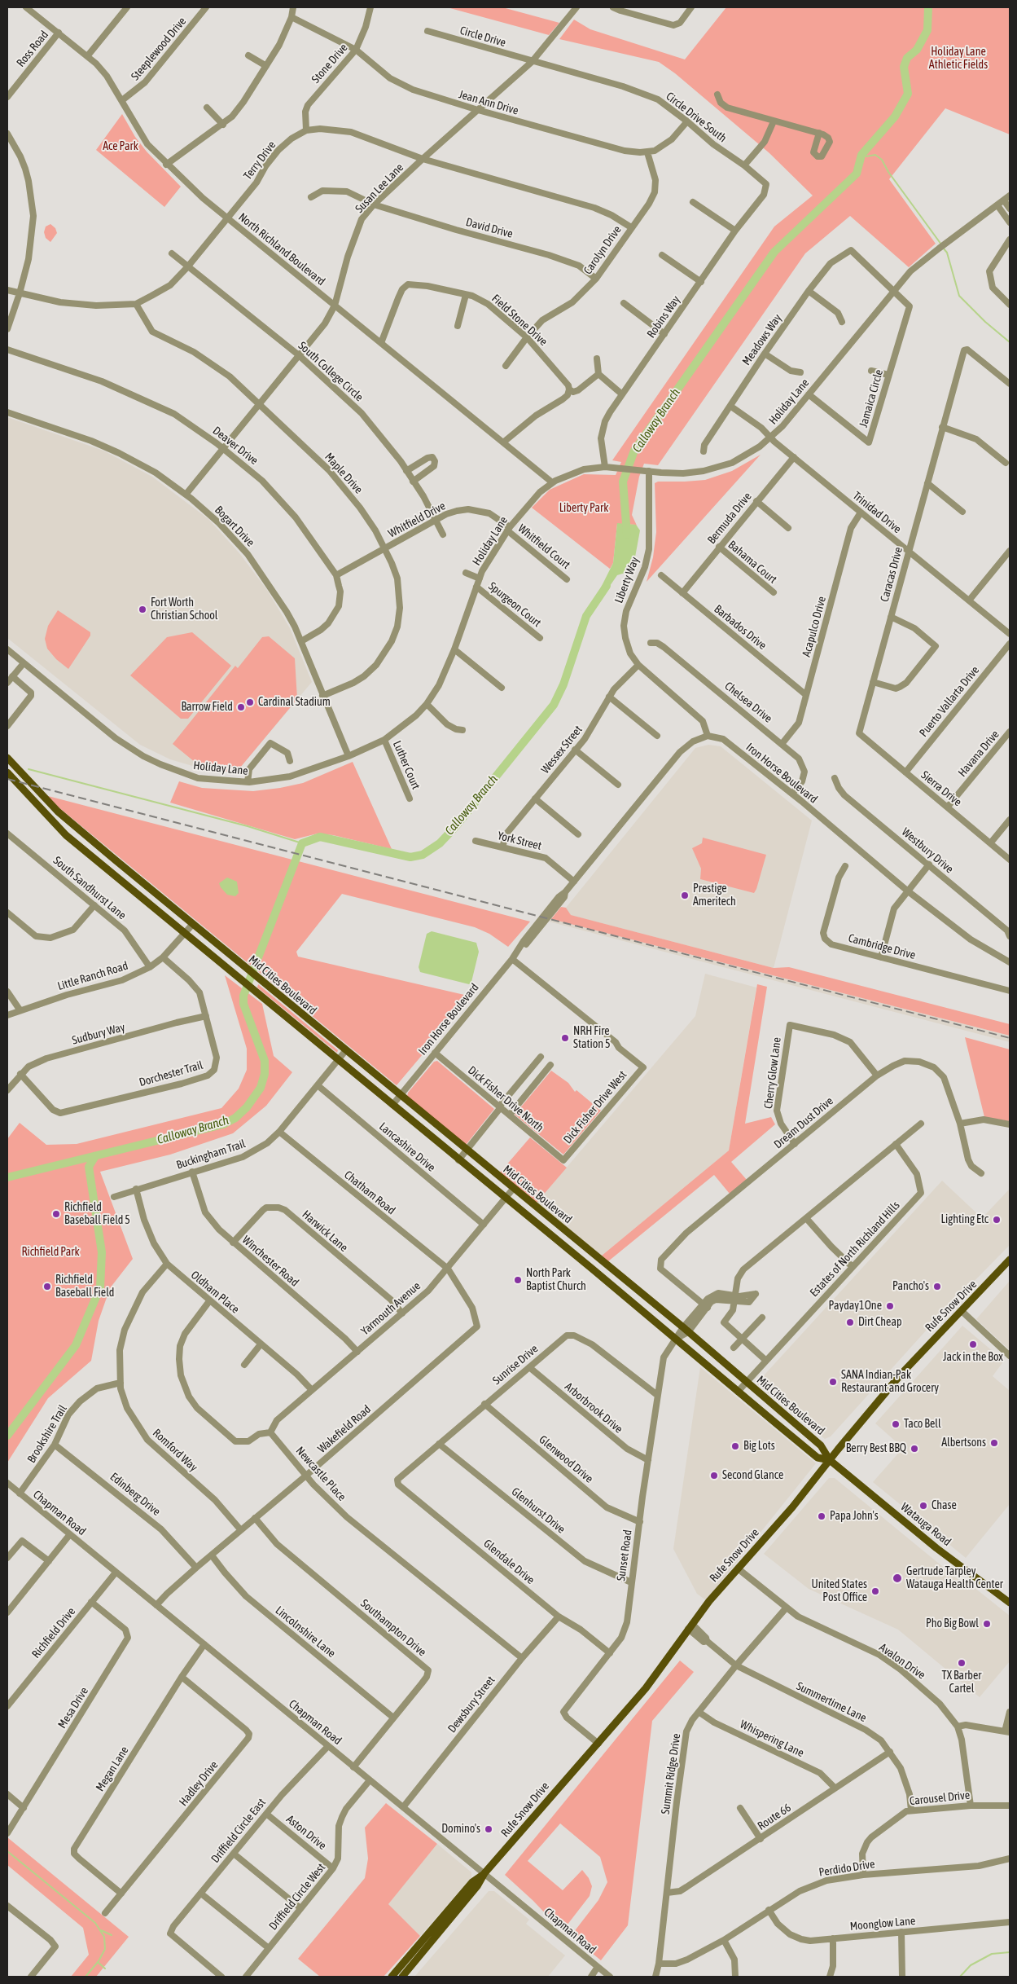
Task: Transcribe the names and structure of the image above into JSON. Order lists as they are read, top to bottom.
{
  "streets": {
    "main road": ["Mid Cities Boulevard", "Rufe Snow Drive", "Watauga Road"],
    "street": [
      "Circle Drive",
      "Ross Road",
      "Steeplewood Drive",
      "Stone Drive",
      "Jean Ann Drive",
      "Circle Drive South",
      "Terry Drive",
      "Susan Lee Lane",
      "David Drive",
      "North Richland Boulevard",
      "Carolyn Drive",
      "Robins Way",
      "Field Stone Drive",
      "Meadows Way",
      "South College Circle",
      "Jamaica Circle",
      "Holiday Lane",
      "Deaver Drive",
      "Maple Drive",
      "Trinidad Drive",
      "Bermuda Drive",
      "Whitfield Drive",
      "Bogart Drive",
      "Whitfield Court",
      "Bahama Court",
      "Caracas Drive",
      "Liberty Way",
      "Spurgeon Court",
      "Acapulco Drive",
      "Barbados Drive",
      "Puerto Vallarta Drive",
      "Chelsea Drive",
      "Wessex Street",
      "Havana Drive",
      "Luther Court",
      "Iron Horse Boulevard",
      "Sierra Drive",
      "York Street",
      "Westbury Drive",
      "South Sandhurst Lane",
      "Cambridge Drive",
      "Little Ranch Road",
      "Sudbury Way",
      "Cherry Glow Lane",
      "Dorchester Trail",
      "Dick Fisher Drive North",
      "Dick Fisher Drive West",
      "Dream Dust Drive",
      "Lancashire Drive",
      "Buckingham Trail",
      "Chatham Road",
      "Harwick Lane",
      "Estates of North Richland Hills",
      "Winchester Road",
      "Oldham Place",
      "Yarmouth Avenue",
      "Sunrise Drive",
      "Arborbrook Drive",
      "Wakefield Road",
      "Brookshire Trail",
      "Romford Way",
      "Glenwood Drive",
      "Newcastle Place",
      "Edinberg Drive",
      "Glenhurst Drive",
      "Chapman Road",
      "Sunset Road",
      "Glendale Drive",
      "Southampton Drive",
      "Lincolnshire Lane",
      "Richfield Drive",
      "Avalon Drive",
      "Summertime Lane",
      "Dewsbury Street",
      "Mesa Drive",
      "Whispering Lane",
      "Megan Lane",
      "Summit Ridge Drive",
      "Hadley Drive",
      "Carousel Drive",
      "Route 66",
      "Driffield Circle East",
      "Aston Drive",
      "Perdido Drive",
      "Driffield Circle West",
      "Moonglow Lane"
    ]
  },
  "crossings": [
    ["Circle Drive", "Circle Drive South"],
    ["Circle Drive", "Susan Lee Lane"],
    ["Ross Road", "North Richland Boulevard"],
    ["Steeplewood Drive", "North Richland Boulevard"],
    ["Stone Drive", "Jean Ann Drive"],
    ["Stone Drive", "Terry Drive"],
    ["Jean Ann Drive", "Circle Drive South"],
    ["Jean Ann Drive", "Susan Lee Lane"],
    ["Jean Ann Drive", "Carolyn Drive"],
    ["Circle Drive South", "Susan Lee Lane"],
    ["Circle Drive South", "Robins Way"],
    ["Terry Drive", "Susan Lee Lane"],
    ["Terry Drive", "North Richland Boulevard"],
    ["Terry Drive", "Carolyn Drive"],
    ["Terry Drive", "South College Circle"],
    ["Terry Drive", "Maple Drive"],
    ["Susan Lee Lane", "David Drive"],
    ["Susan Lee Lane", "North Richland Boulevard"],
    ["Susan Lee Lane", "South College Circle"],
    ["Susan Lee Lane", "Deaver Drive"],
    ["Susan Lee Lane", "Maple Drive"],
    ["Susan Lee Lane", "Bogart Drive"],
    ["David Drive", "Carolyn Drive"],
    ["North Richland Boulevard", "Field Stone Drive"],
    ["North Richland Boulevard", "Holiday Lane"],
    ["Carolyn Drive", "Field Stone Drive"],
    ["Robins Way", "Holiday Lane"],
    ["Meadows Way", "Jamaica Circle"],
    ["Meadows Way", "Holiday Lane"],
    ["Meadows Way", "Trinidad Drive"],
    ["South College Circle", "Whitfield Drive"],
    ["Jamaica Circle", "Holiday Lane"],
    ["Holiday Lane", "Trinidad Drive"],
    ["Holiday Lane", "Whitfield Drive"],
    ["Holiday Lane", "Bogart Drive"],
    ["Holiday Lane", "Whitfield Court"],
    ["Holiday Lane", "Liberty Way"],
    ["Holiday Lane", "Spurgeon Court"],
    ["Holiday Lane", "Luther Court"],
    ["Deaver Drive", "Whitfield Drive"],
    ["Deaver Drive", "Bogart Drive"],
    ["Maple Drive", "Whitfield Drive"],
    ["Maple Drive", "Bogart Drive"],
    ["Trinidad Drive", "Bermuda Drive"],
    ["Trinidad Drive", "Caracas Drive"],
    ["Trinidad Drive", "Acapulco Drive"],
    ["Bermuda Drive", "Bahama Court"],
    ["Bermuda Drive", "Barbados Drive"],
    ["Whitfield Drive", "Whitfield Court"],
    ["Caracas Drive", "Sierra Drive"],
    ["Liberty Way", "Wessex Street"],
    ["Liberty Way", "Iron Horse Boulevard"],
    ["Acapulco Drive", "Barbados Drive"],
    ["Acapulco Drive", "Chelsea Drive"],
    ["Puerto Vallarta Drive", "Sierra Drive"],
    ["Chelsea Drive", "Iron Horse Boulevard"],
    ["Wessex Street", "York Street"],
    ["Havana Drive", "Sierra Drive"],
    ["Iron Horse Boulevard", "York Street"],
    ["Iron Horse Boulevard", "Mid Cities Boulevard"],
    ["Iron Horse Boulevard", "Dick Fisher Drive North"],
    ["Iron Horse Boulevard", "Dick Fisher Drive West"],
    ["South Sandhurst Lane", "Little Ranch Road"],
    ["Little Ranch Road", "Mid Cities Boulevard"],
    ["Little Ranch Road", "Dorchester Trail"],
    ["Mid Cities Boulevard", "Buckingham Trail"],
    ["Mid Cities Boulevard", "Estates of North Richland Hills"],
    ["Mid Cities Boulevard", "Rufe Snow Drive"],
    ["Mid Cities Boulevard", "Yarmouth Avenue"],
    ["Mid Cities Boulevard", "Watauga Road"],
    ["Mid Cities Boulevard", "Sunset Road"],
    ["Sudbury Way", "Dorchester Trail"],
    ["Cherry Glow Lane", "Dream Dust Drive"],
    ["Dick Fisher Drive North", "Dick Fisher Drive West"],
    ["Lancashire Drive", "Buckingham Trail"],
    ["Lancashire Drive", "Yarmouth Avenue"],
    ["Buckingham Trail", "Chatham Road"],
    ["Buckingham Trail", "Winchester Road"],
    ["Buckingham Trail", "Oldham Place"],
    ["Chatham Road", "Yarmouth Avenue"],
    ["Chatham Road", "Wakefield Road"],
    ["Harwick Lane", "Winchester Road"],
    ["Harwick Lane", "Yarmouth Avenue"],
    ["Winchester Road", "Yarmouth Avenue"],
    ["Oldham Place", "Yarmouth Avenue"],
    ["Oldham Place", "Romford Way"],
    ["Rufe Snow Drive", "Chapman Road"],
    ["Rufe Snow Drive", "Watauga Road"],
    ["Rufe Snow Drive", "Sunset Road"],
    ["Rufe Snow Drive", "Avalon Drive"],
    ["Rufe Snow Drive", "Summertime Lane"],
    ["Yarmouth Avenue", "Wakefield Road"],
    ["Yarmouth Avenue", "Newcastle Place"],
    ["Sunrise Drive", "Arborbrook Drive"],
    ["Sunrise Drive", "Glenwood Drive"],
    ["Sunrise Drive", "Glenhurst Drive"],
    ["Sunrise Drive", "Sunset Road"],
    ["Sunrise Drive", "Glendale Drive"],
    ["Arborbrook Drive", "Sunset Road"],
    ["Wakefield Road", "Romford Way"],
    ["Wakefield Road", "Newcastle Place"],
    ["Wakefield Road", "Edinberg Drive"],
    ["Wakefield Road", "Chapman Road"],
    ["Wakefield Road", "Southampton Drive"],
    ["Wakefield Road", "Lincolnshire Lane"],
    ["Brookshire Trail", "Romford Way"],
    ["Brookshire Trail", "Edinberg Drive"],
    ["Brookshire Trail", "Chapman Road"],
    ["Glenwood Drive", "Sunset Road"],
    ["Newcastle Place", "Dewsbury Street"],
    ["Glenhurst Drive", "Sunset Road"],
    ["Chapman Road", "Southampton Drive"],
    ["Chapman Road", "Richfield Drive"],
    ["Chapman Road", "Dewsbury Street"],
    ["Chapman Road", "Megan Lane"],
    ["Chapman Road", "Driffield Circle East"],
    ["Chapman Road", "Driffield Circle West"],
    ["Sunset Road", "Glendale Drive"],
    ["Glendale Drive", "Dewsbury Street"],
    ["Southampton Drive", "Lincolnshire Lane"],
    ["Richfield Drive", "Mesa Drive"],
    ["Avalon Drive", "Summit Ridge Drive"],
    ["Avalon Drive", "Carousel Drive"],
    ["Summertime Lane", "Summit Ridge Drive"],
    ["Summertime Lane", "Carousel Drive"],
    ["Summertime Lane", "Route 66"],
    ["Whispering Lane", "Summit Ridge Drive"],
    ["Whispering Lane", "Route 66"],
    ["Megan Lane", "Hadley Drive"],
    ["Summit Ridge Drive", "Route 66"],
    ["Summit Ridge Drive", "Perdido Drive"],
    ["Carousel Drive", "Perdido Drive"],
    ["Driffield Circle East", "Aston Drive"],
    ["Aston Drive", "Driffield Circle West"],
    ["Perdido Drive", "Moonglow Lane"]
  ],
  "water": ["Calloway Branch"],
  "parks": [
    "Holiday Lane Athletic Fields",
    "Ace Park",
    "Liberty Park",
    "Richfield Park"
  ],
  "places": [
    "Fort Worth Christian School",
    "Cardinal Stadium",
    "Barrow Field",
    "Prestige Ameritech",
    "NRH Fire Station 5",
    "Richfield Baseball Field 5",
    "Lighting Etc",
    "North Park Baptist Church",
    "Richfield Baseball Field",
    "Pancho's",
    "Payday1One",
    "Dirt Cheap",
    "Jack in the Box",
    "SANA Indian-Pak Restaurant and Grocery",
    "Taco Bell",
    "Albertsons",
    "Big Lots",
    "Berry Best BBQ",
    "Second Glance",
    "Chase",
    "Papa John's",
    "Gertrude Tarpley Watauga Health Center",
    "United States Post Office",
    "Pho Big Bowl",
    "TX Barber Cartel",
    "Domino's"
  ]
}
